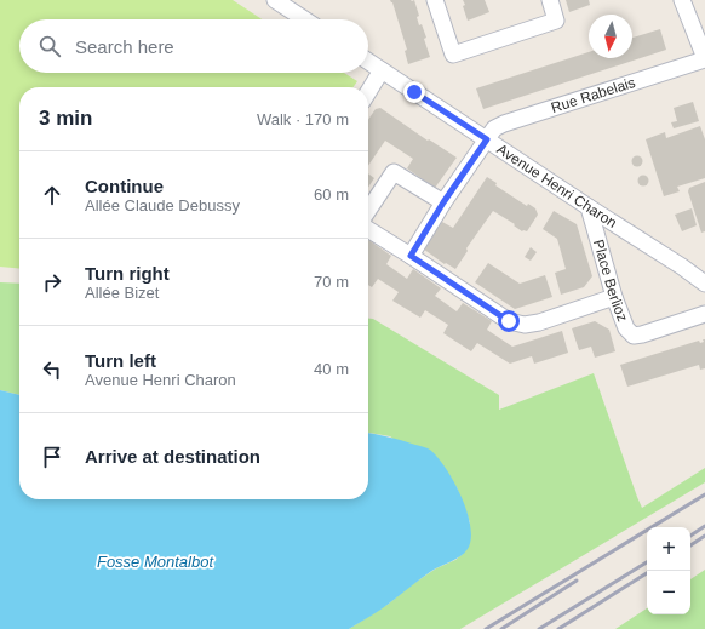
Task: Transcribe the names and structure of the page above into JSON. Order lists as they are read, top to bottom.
{
  "streets": {
    "street": ["Rue Rabelais", "Avenue Henri Charon", "Place Berlioz"]
  },
  "crossings": [
    ["Rue Rabelais", "Avenue Henri Charon"],
    ["Avenue Henri Charon", "Place Berlioz"]
  ],
  "water": ["Fosse Montalbot"],
  "north": "bottom",
  "page": {
    "search": "Search here",
    "heading": ["3 min", "Walk · 170 m"],
    "list": [
      ["Continue", "Allée Claude Debussy", "60 m"],
      ["Turn right", "Allée Bizet", "70 m"],
      ["Turn left", "Avenue Henri Charon", "40 m"],
      "Arrive at destination"
    ],
    "map_buttons": ["+", "−"]
  }
}
